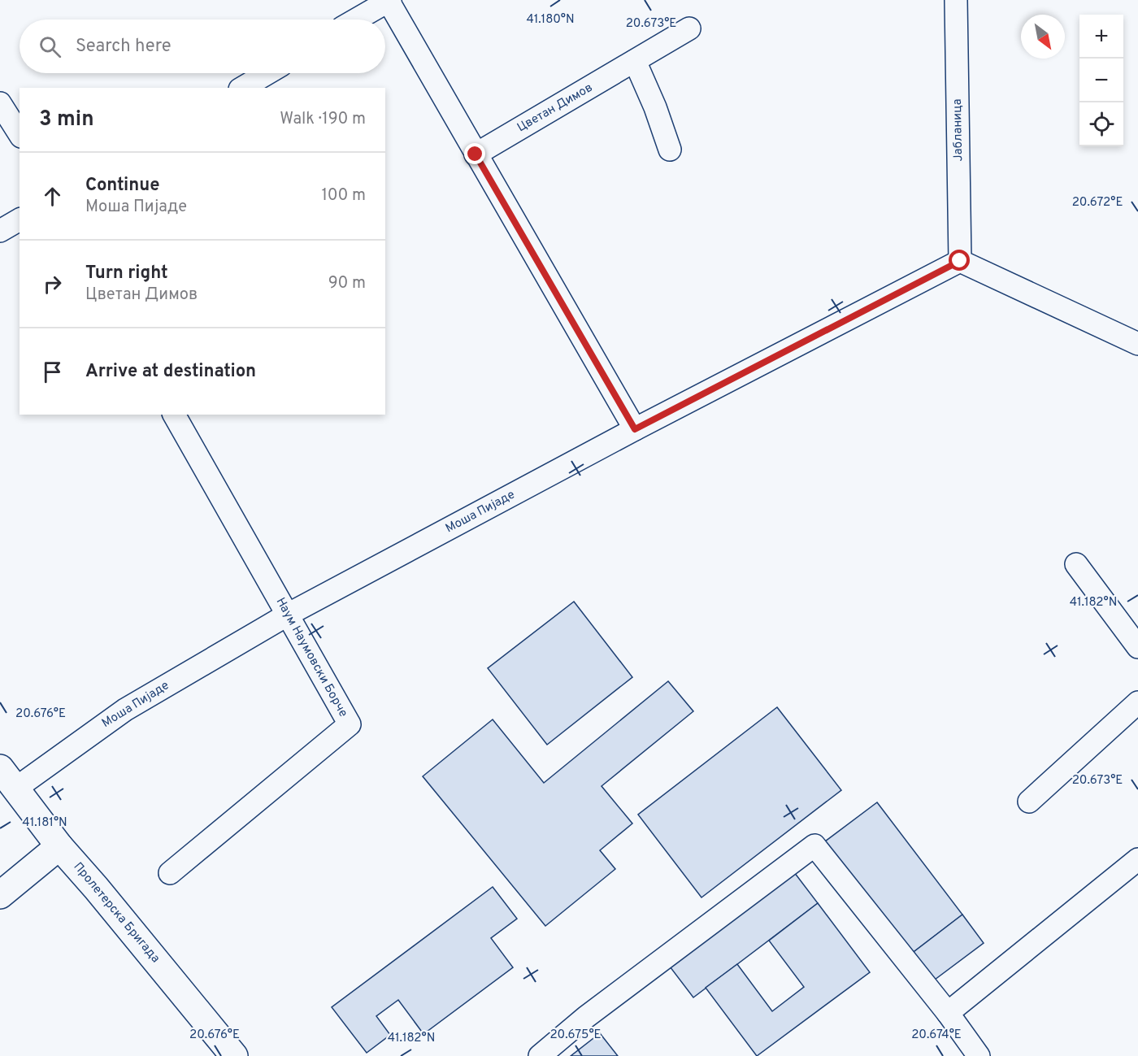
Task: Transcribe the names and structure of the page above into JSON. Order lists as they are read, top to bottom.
{
  "streets": {
    "street": [
      "Цветан Димов",
      "Јабланица",
      "Моша Пијаде",
      "Наум Наумовски Борче",
      "Пролетерска Бригада"
    ]
  },
  "crossings": [
    ["Јабланица", "Моша Пијаде"],
    ["Моша Пијаде", "Наум Наумовски Борче"],
    ["Моша Пијаде", "Пролетерска Бригада"]
  ],
  "north": "bottom right",
  "page": {
    "map_buttons": ["+", "−"],
    "search": "Search here",
    "heading": ["3 min", "Walk · 190 m"],
    "list": [
      ["Continue", "Моша Пијаде", "100 m"],
      ["Turn right", "Цветан Димов", "90 m"],
      "Arrive at destination"
    ]
  },
  "coordinates": [
    "41.180°N",
    "20.673°E",
    "20.672°E",
    "41.182°N",
    "20.676°E",
    "41.181°N",
    "20.675°E",
    "20.674°E"
  ]
}
